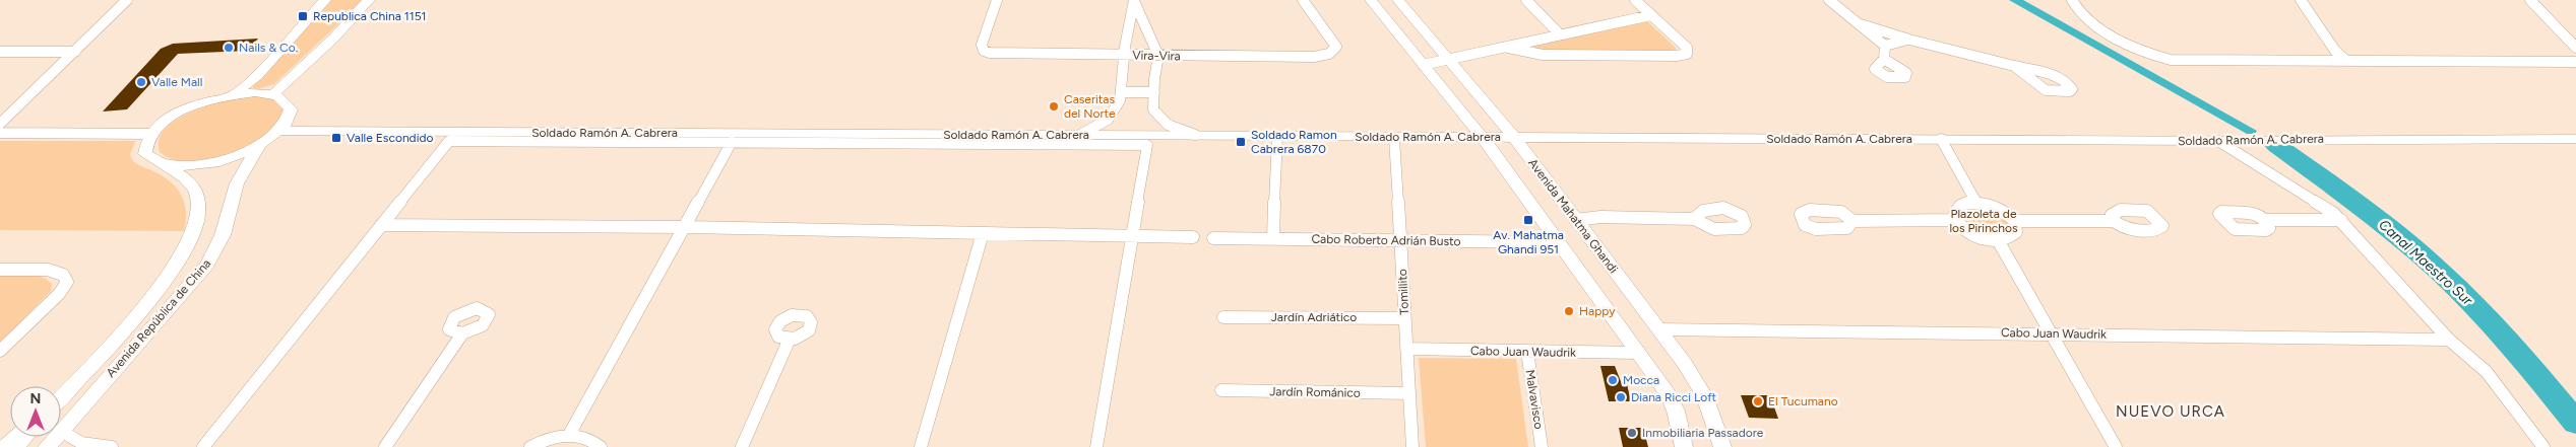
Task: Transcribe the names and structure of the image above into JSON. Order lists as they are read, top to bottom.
{
  "streets": {
    "main road": ["Soldado Ramón A. Cabrera", "Avenida Mahatma Ghandi", "Avenida República de China"],
    "street": [
      "Vira-Vira",
      "Cabo Roberto Adrián Busto",
      "Tomillito",
      "Jardín Adriático",
      "Cabo Juan Waudrik",
      "Jardín Románico",
      "Malvavisco"
    ]
  },
  "crossings": [
    ["Soldado Ramón A. Cabrera", "Avenida Mahatma Ghandi"],
    ["Soldado Ramón A. Cabrera", "Tomillito"],
    ["Avenida Mahatma Ghandi", "Cabo Roberto Adrián Busto"],
    ["Avenida Mahatma Ghandi", "Cabo Juan Waudrik"],
    ["Cabo Roberto Adrián Busto", "Tomillito"],
    ["Tomillito", "Jardín Adriático"],
    ["Tomillito", "Cabo Juan Waudrik"],
    ["Tomillito", "Jardín Románico"],
    ["Cabo Juan Waudrik", "Malvavisco"]
  ],
  "districts": ["NUEVO URCA"],
  "water": ["Canal Maestro Sur"],
  "parks": ["Plazoleta de los Pirinchos"],
  "places": {
    "transit": [
      "Republica China 1151",
      "Valle Escondido",
      "Soldado Ramon Cabrera 6870",
      "Av. Mahatma Ghandi 951"
    ],
    "other": [
      "Nails & Co.",
      "Valle Mall",
      "Caseritas del Norte",
      "Happy",
      "Mocca",
      "Diana Ricci Loft",
      "El Tucumano",
      "Inmobiliaria Passadore"
    ]
  },
  "north": "top"
}
